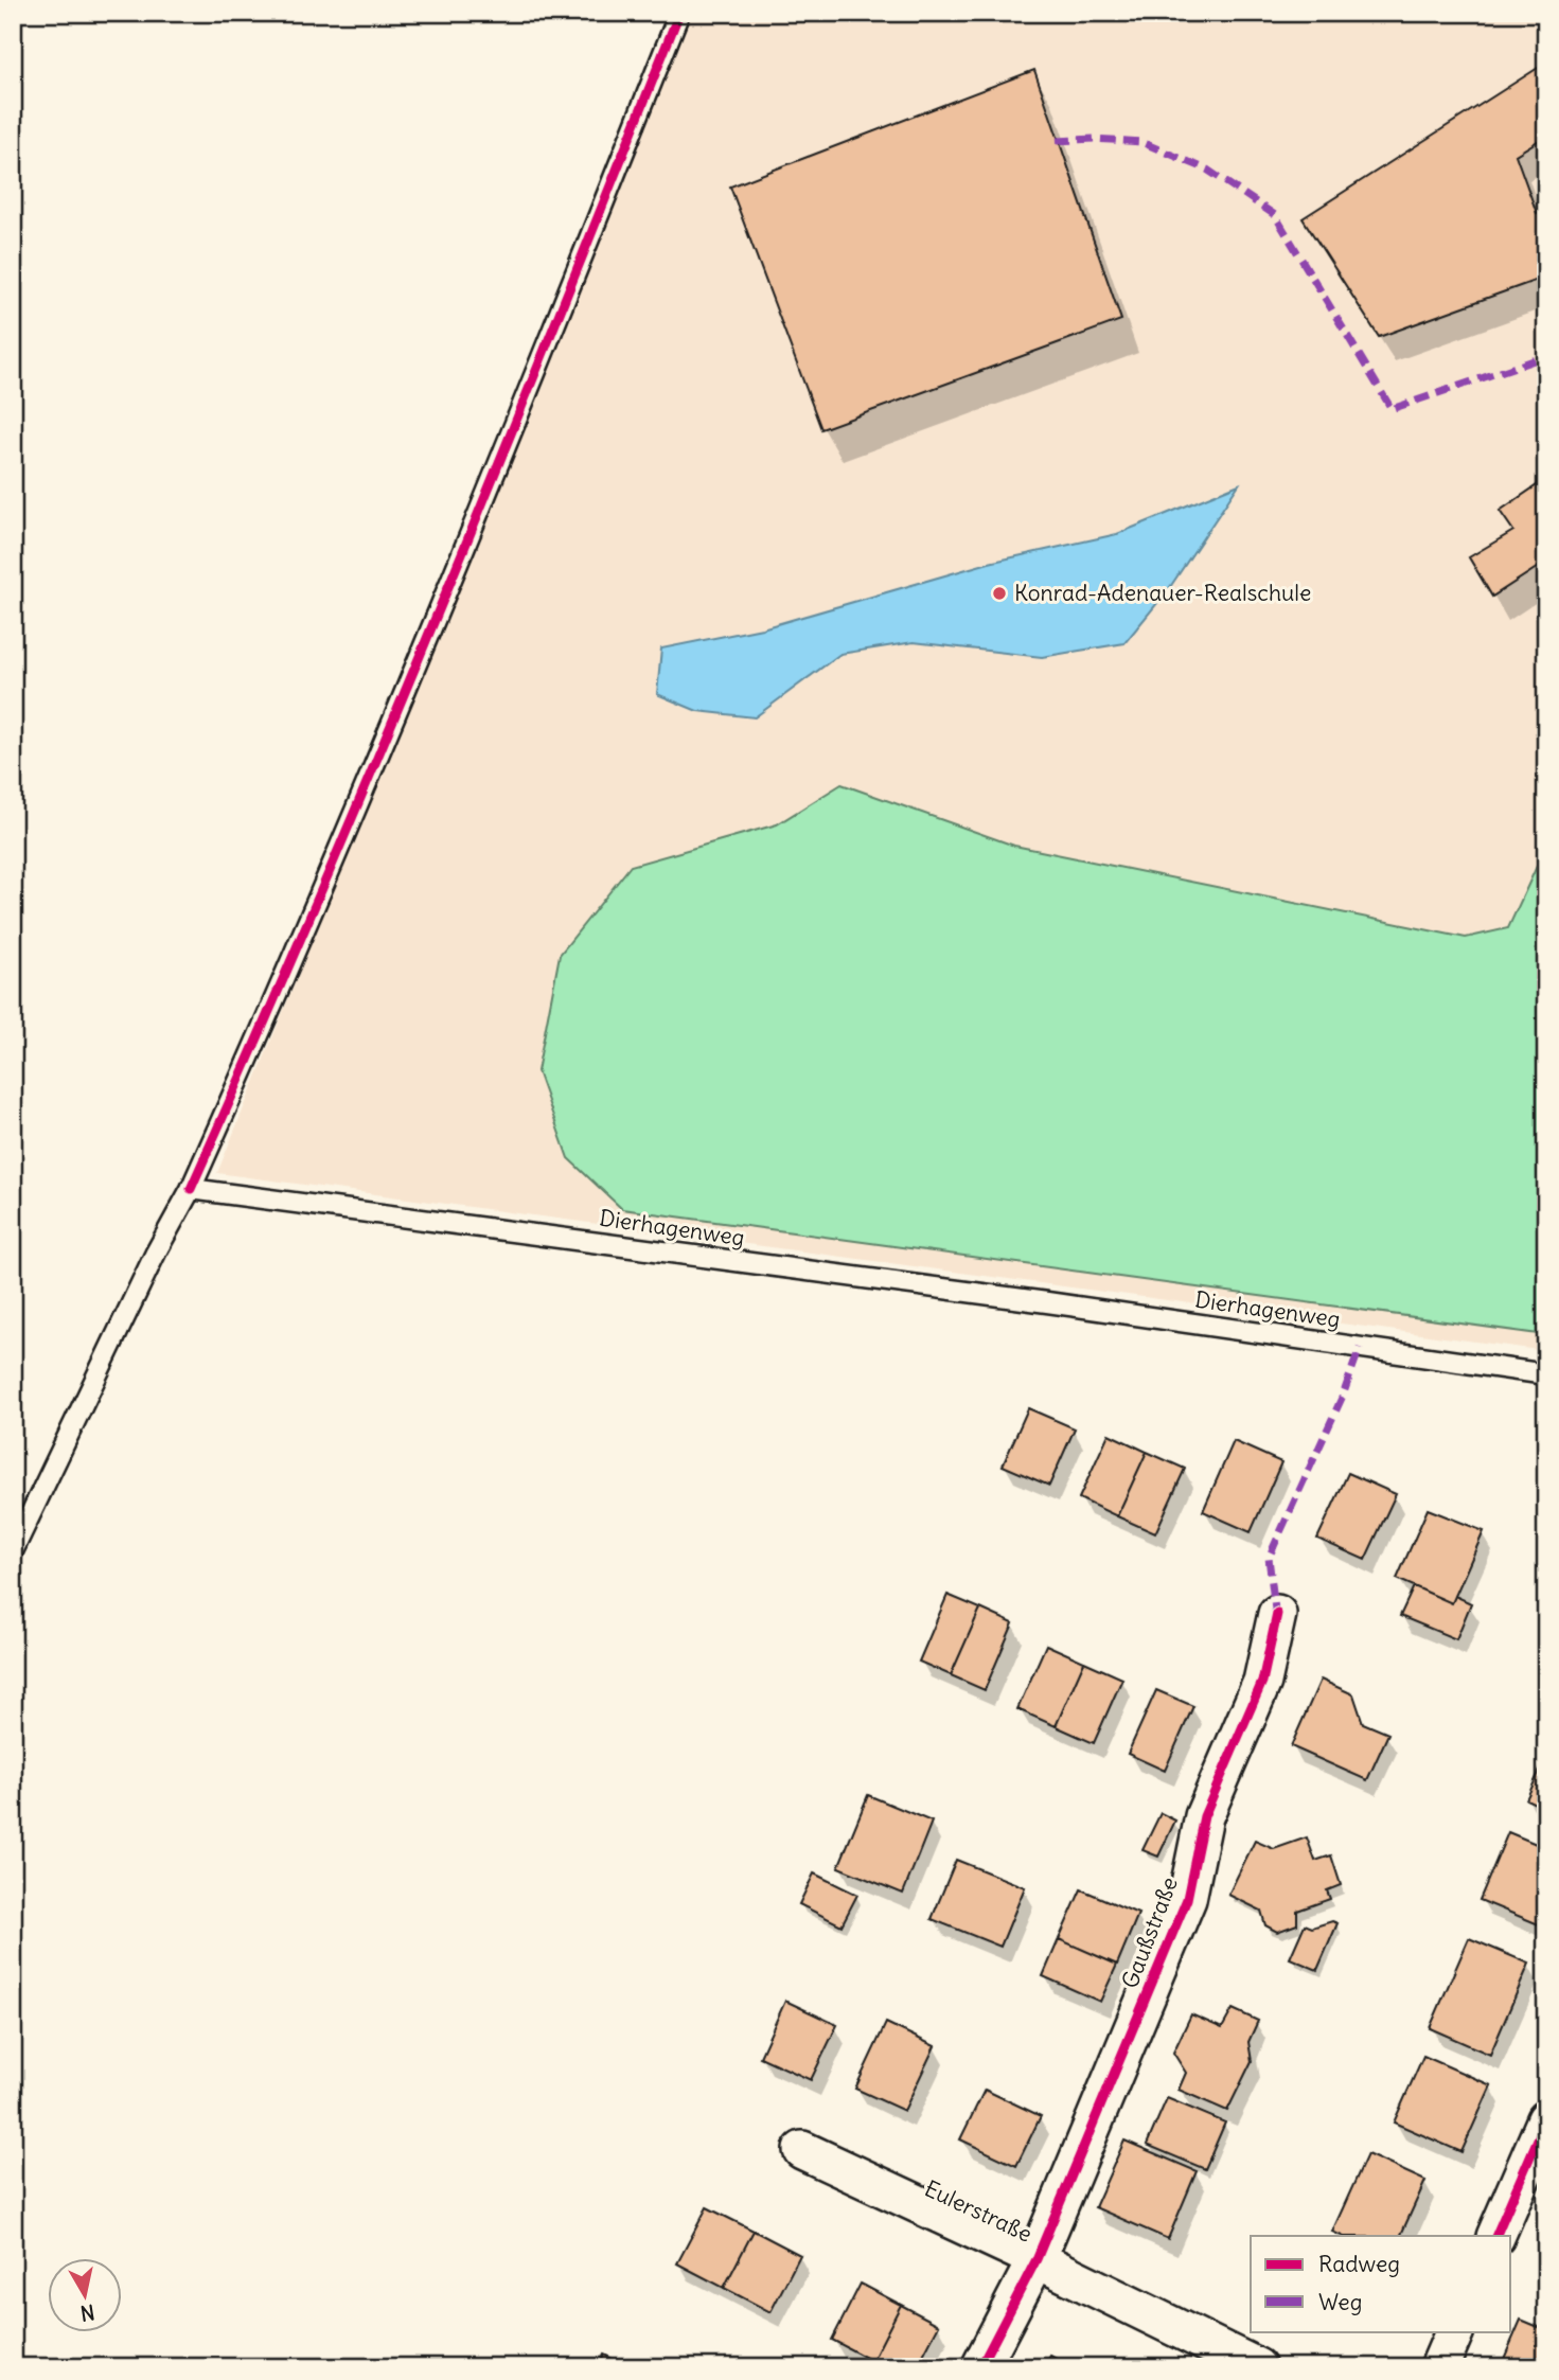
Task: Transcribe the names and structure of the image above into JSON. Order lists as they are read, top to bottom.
{
  "streets": {
    "street": ["Gaußstraße", "Eulerstraße"],
    "lane": ["Dierhagenweg"]
  },
  "crossings": [
    ["Gaußstraße", "Eulerstraße"]
  ],
  "places": ["Konrad-Adenauer-Realschule"],
  "legend": ["Radweg", "Weg"],
  "north": "bottom"
}
